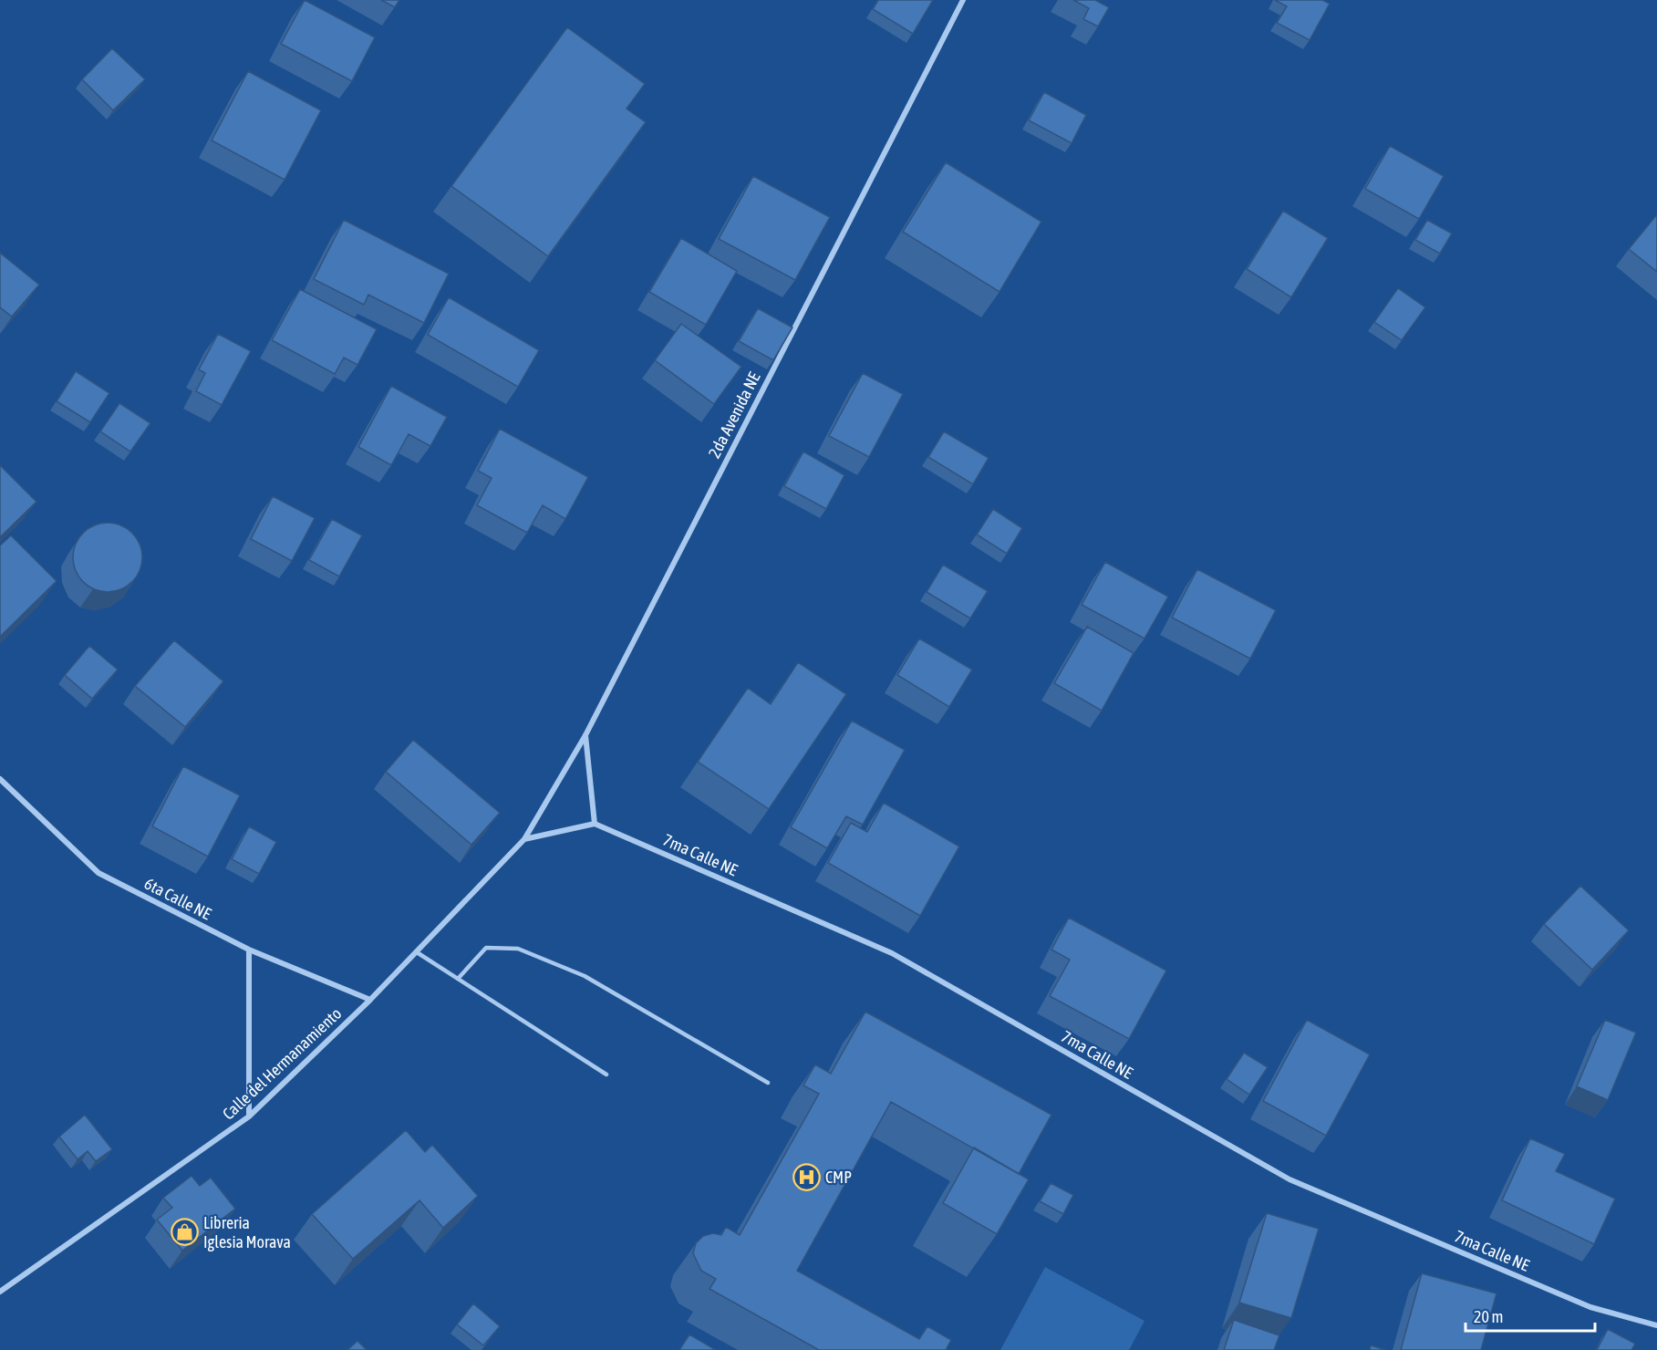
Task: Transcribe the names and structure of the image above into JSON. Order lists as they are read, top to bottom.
{
  "streets": {
    "street": [
      "2da Avenida NE",
      "7ma Calle NE",
      "6ta Calle NE",
      "Calle del Hermanamiento"
    ]
  },
  "crossings": [
    ["2da Avenida NE", "Calle del Hermanamiento"],
    ["6ta Calle NE", "Calle del Hermanamiento"]
  ],
  "places": {
    "hospital": ["CMP"],
    "shop": ["Libreria Iglesia Morava"]
  },
  "scale_bar": "20 m"
}
